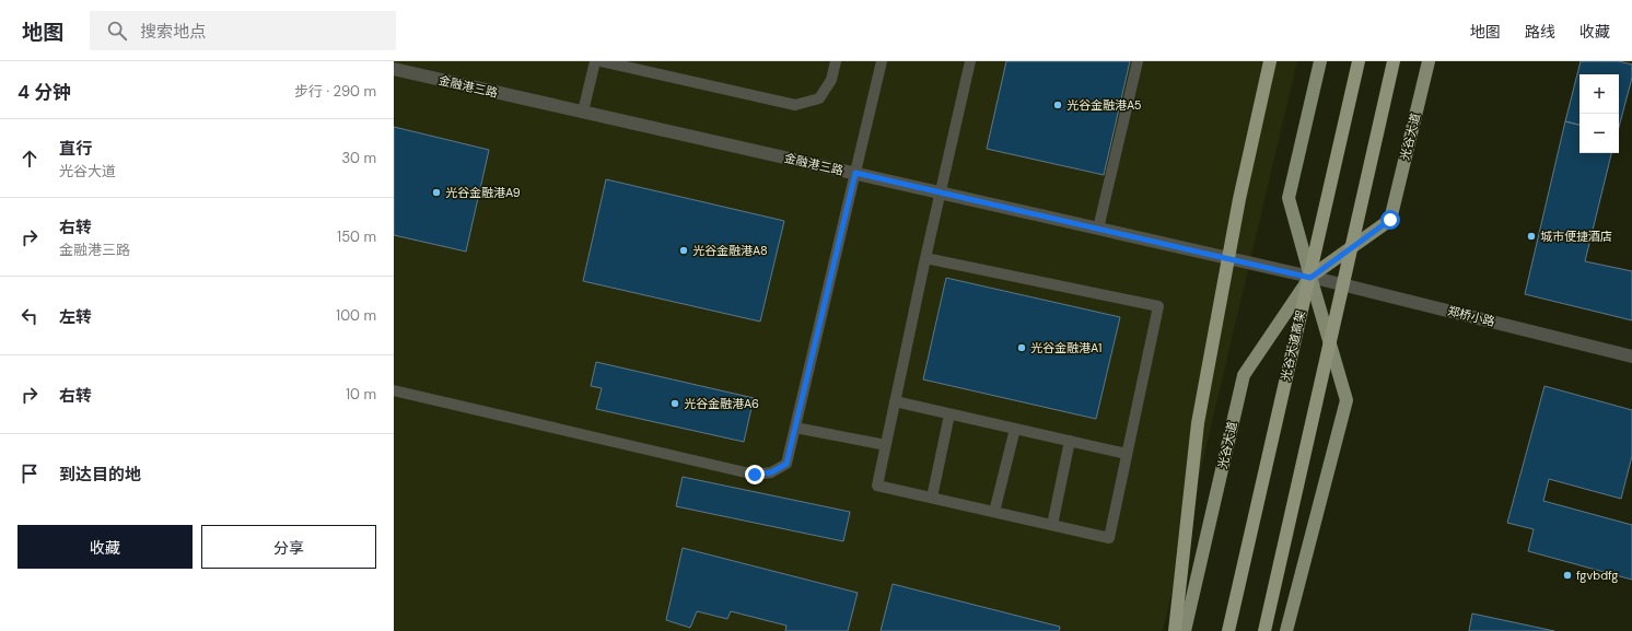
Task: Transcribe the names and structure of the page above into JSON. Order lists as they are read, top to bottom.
{
  "streets": {
    "highway": ["光谷大道高架"],
    "main road": ["光谷大道"],
    "street": ["金融港三路", "郑桥小路"]
  },
  "crossings": [
    ["金融港三路", "光谷大道"],
    ["金融港三路", "郑桥小路"],
    ["光谷大道", "郑桥小路"]
  ],
  "places": [
    "光谷金融港A5",
    "光谷金融港A9",
    "城市便捷酒店",
    "光谷金融港A8",
    "光谷金融港A1",
    "光谷金融港A6",
    "fgvbdfg"
  ],
  "page": {
    "header": "地图",
    "search": "搜索地点",
    "nav": ["地图", "路线", "收藏"],
    "heading": ["4 分钟", "步行 · 290 m"],
    "map_buttons": ["+", "−"],
    "list": [
      ["直行", "光谷大道", "30 m"],
      ["右转", "金融港三路", "150 m"],
      ["左转", "100 m"],
      ["右转", "10 m"],
      "到达目的地"
    ],
    "buttons": ["收藏", "分享"]
  }
}
